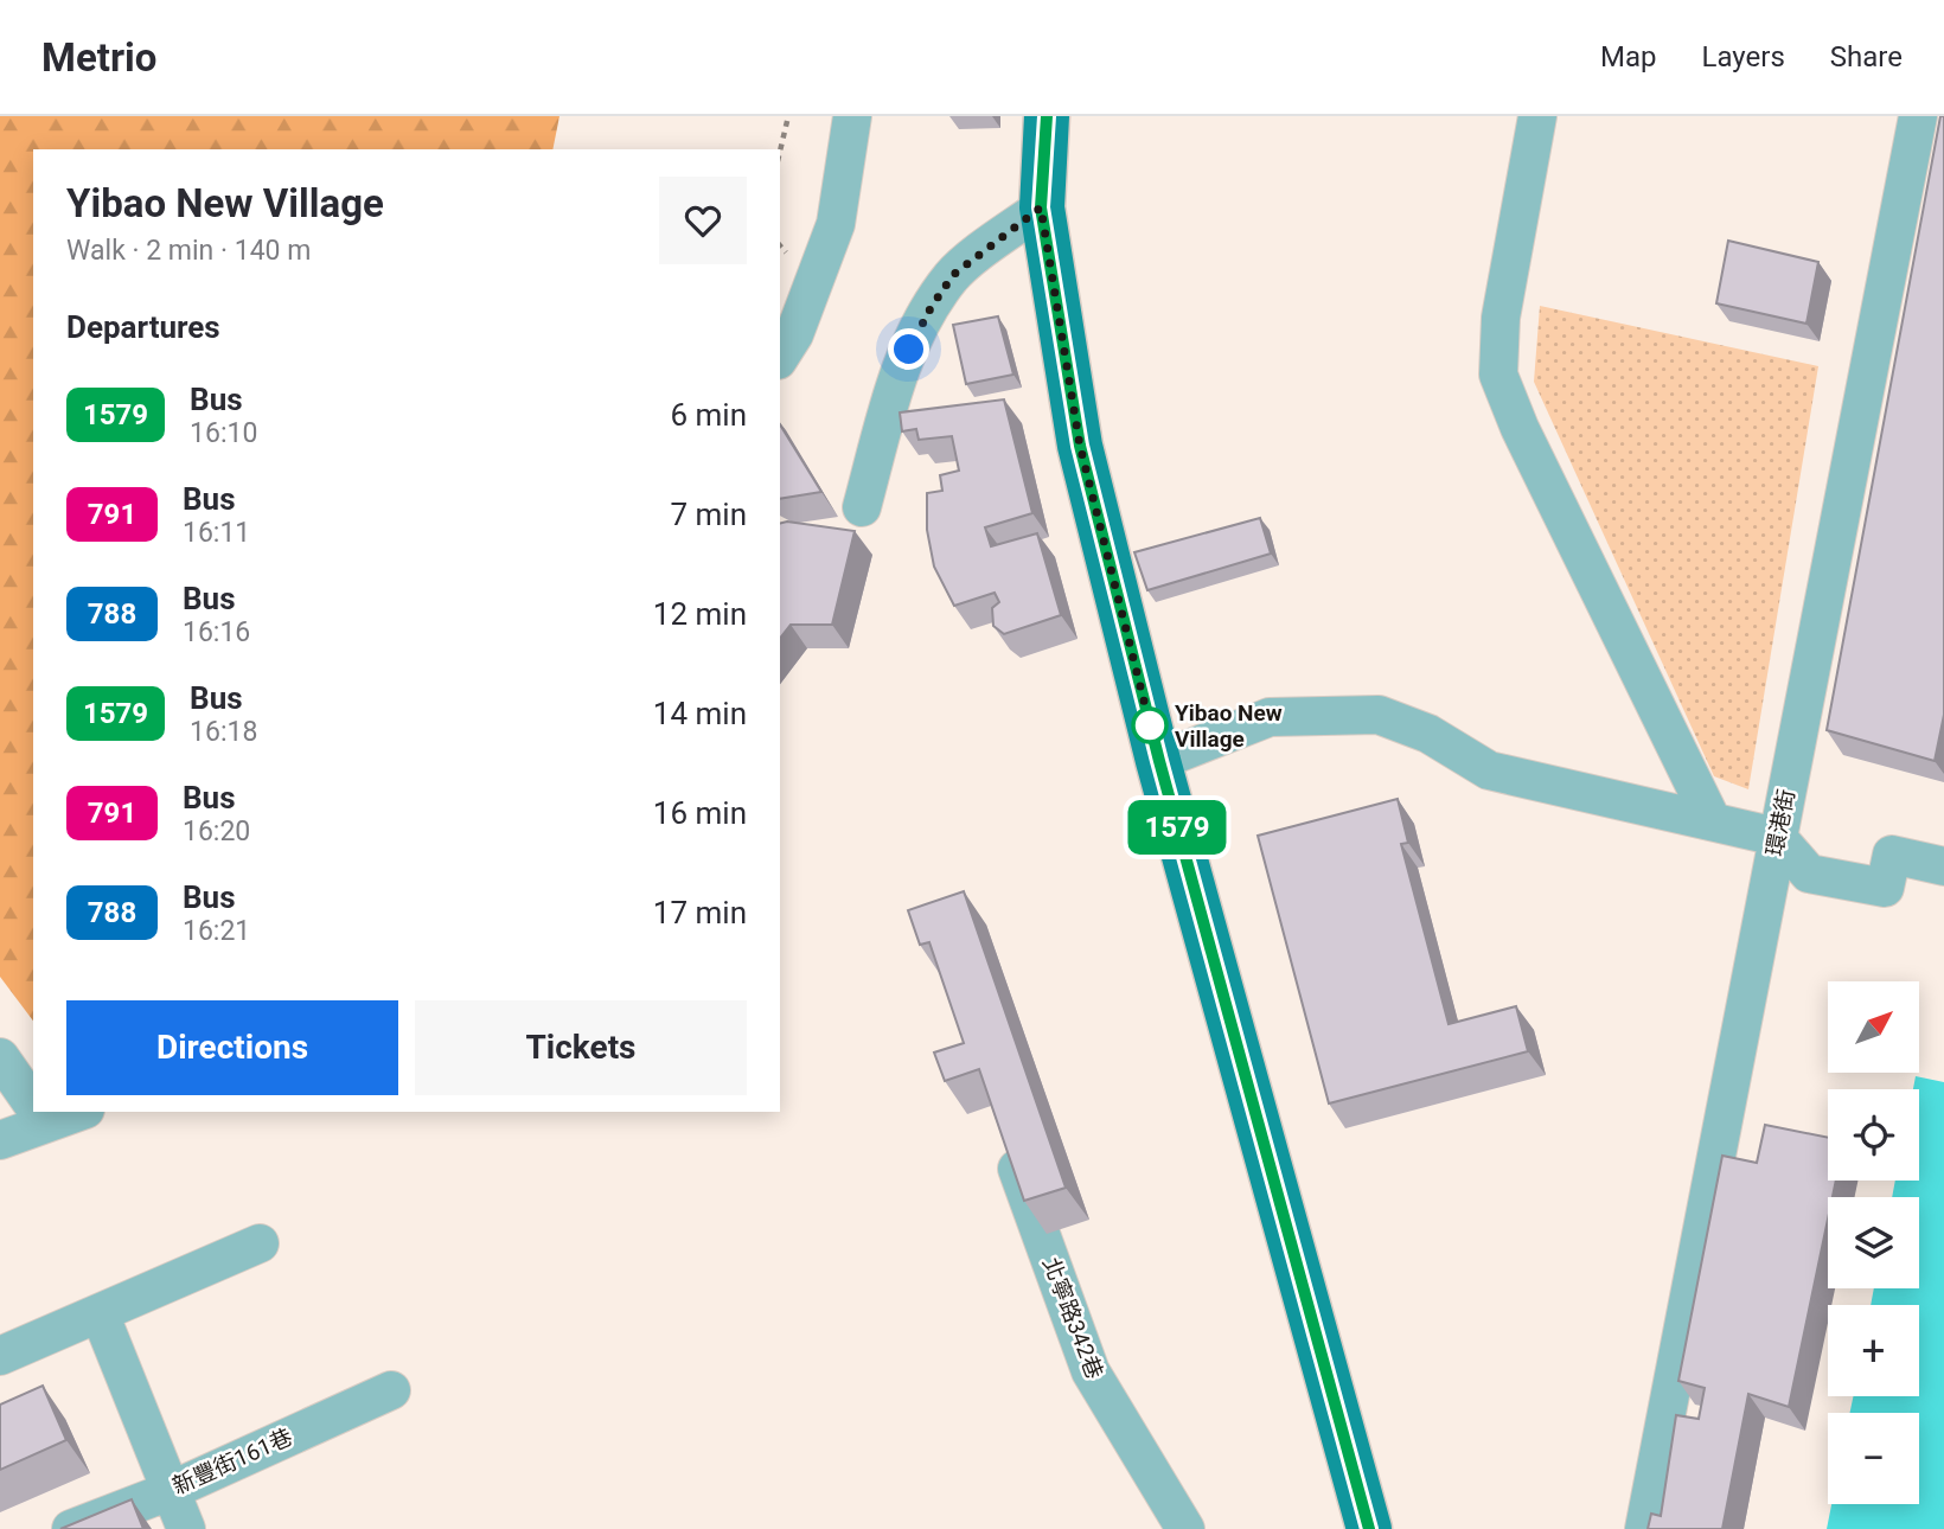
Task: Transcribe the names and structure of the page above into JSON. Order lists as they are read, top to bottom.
{
  "streets": {
    "street": ["環港街", "北寧路342巷", "新豐街161巷"]
  },
  "places": ["Yibao New Village"],
  "lines": ["bus line 1579"],
  "north": "top right",
  "page": {
    "header": "Metrio",
    "nav": ["Map", "Layers", "Share"],
    "on_map": "1579",
    "heading": [
      ["Yibao New Village", "Walk · 2 min · 140 m"],
      "Departures"
    ],
    "list": [
      {
        "mark": "1579",
        "name": "Bus",
        "note": "16:10",
        "value": "6 min"
      },
      {
        "mark": "791",
        "name": "Bus",
        "note": "16:11",
        "value": "7 min"
      },
      {
        "mark": "788",
        "name": "Bus",
        "note": "16:16",
        "value": "12 min"
      },
      {
        "mark": "1579",
        "name": "Bus",
        "note": "16:18",
        "value": "14 min"
      },
      {
        "mark": "791",
        "name": "Bus",
        "note": "16:20",
        "value": "16 min"
      },
      {
        "mark": "788",
        "name": "Bus",
        "note": "16:21",
        "value": "17 min"
      }
    ],
    "map_buttons": ["+", "−"],
    "buttons": ["Directions", "Tickets"]
  }
}
